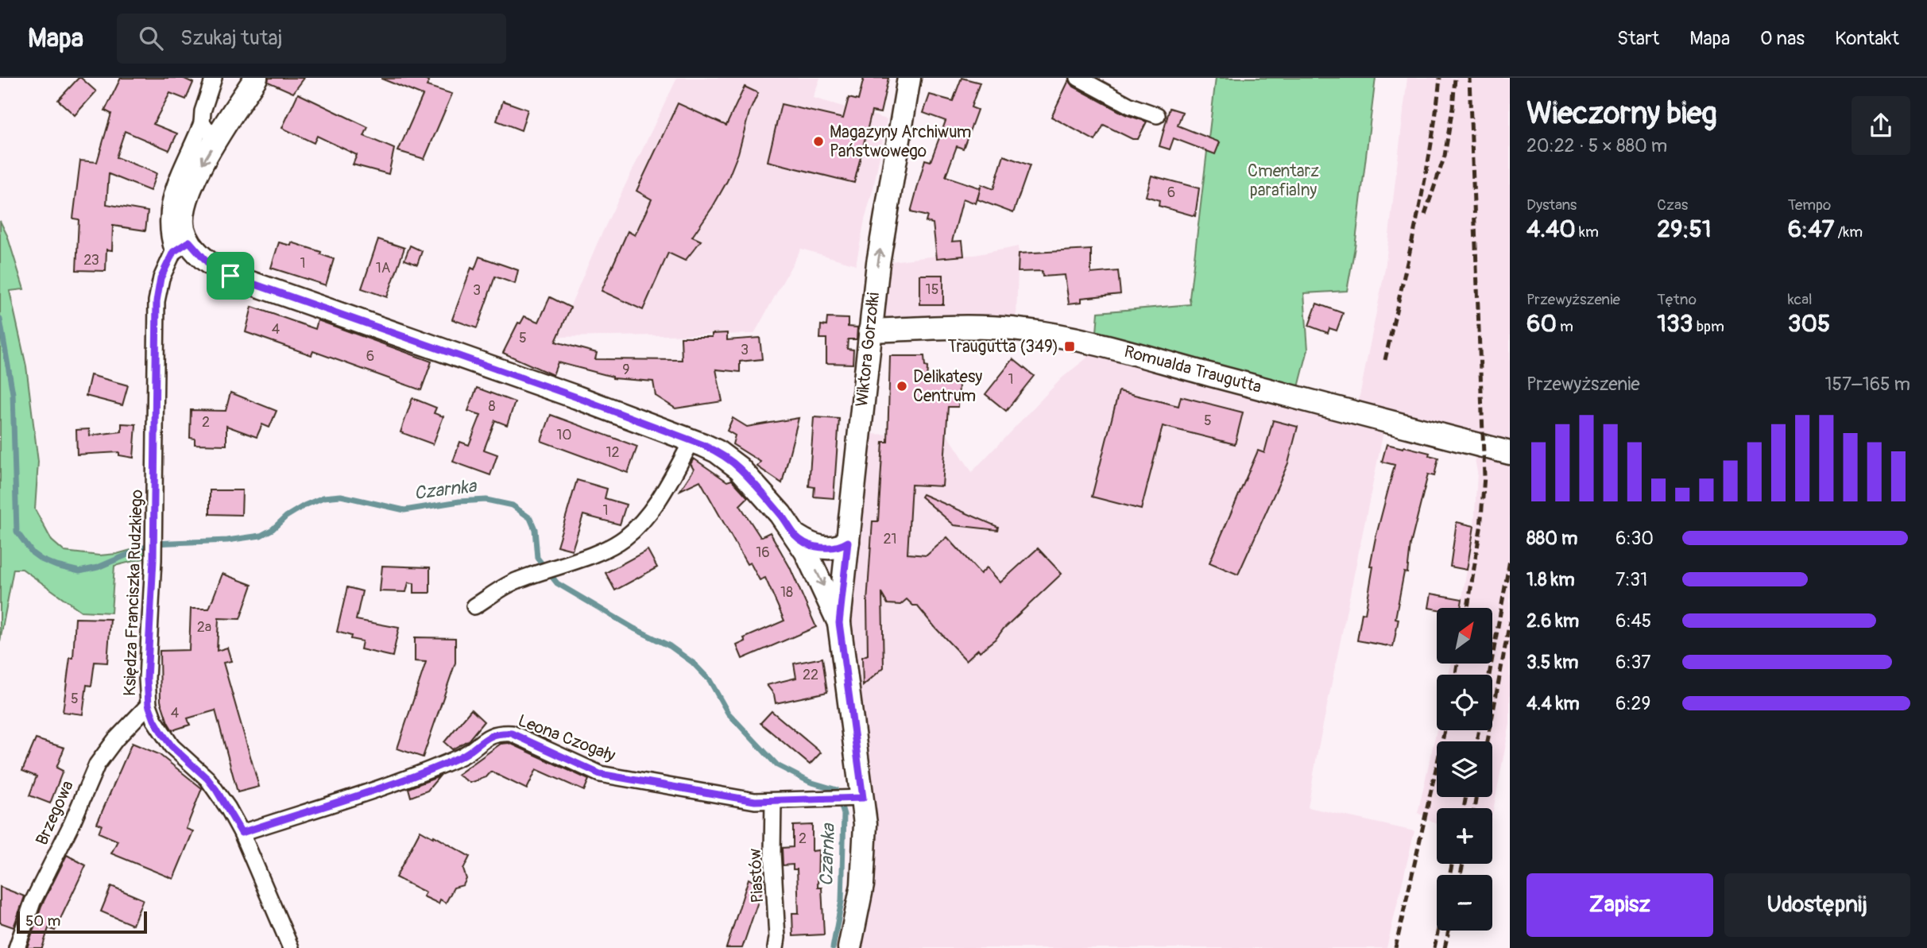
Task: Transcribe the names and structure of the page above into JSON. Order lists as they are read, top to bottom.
{
  "streets": {
    "main road": ["Wiktora Gorzołki", "Romualda Traugutta"],
    "street": [
      "Księdza Franciszka Rudzkiego",
      "Leona Czogały",
      "Brzegowa",
      "Piastów"
    ]
  },
  "crossings": [
    ["Wiktora Gorzołki", "Romualda Traugutta"],
    ["Księdza Franciszka Rudzkiego", "Leona Czogały"],
    ["Księdza Franciszka Rudzkiego", "Brzegowa"],
    ["Leona Czogały", "Piastów"]
  ],
  "one_way": ["Wiktora Gorzołki"],
  "water": ["Czarnka"],
  "parks": ["Cmentarz parafialny"],
  "places": {
    "other": ["Magazyny Archiwum Państwowego", "Delikatesy Centrum"],
    "transit": ["Traugutta (349)"]
  },
  "house_numbers": [
    "6",
    "23",
    "1",
    "1A",
    "15",
    "3",
    "4",
    "5",
    "3",
    "6",
    "9",
    "1",
    "8",
    "5",
    "2",
    "10",
    "12",
    "1",
    "21",
    "16",
    "18",
    "2a",
    "22",
    "5",
    "4",
    "2"
  ],
  "scale_bar": "50 m",
  "north": "top right",
  "page": {
    "header": "Mapa",
    "search": "Szukaj tutaj",
    "nav": [
      "Start",
      "Mapa",
      "O nas",
      "Kontakt"
    ],
    "heading": ["Wieczorny bieg", "20:22 · 5 × 880 m"],
    "stats": [
      ["Dystans", "4.40 km"],
      ["Czas", "29:51"],
      ["Tempo", "6:47 /km"],
      ["Przewyższenie", "60 m"],
      ["Tętno", "133 bpm"],
      ["kcal", "305"]
    ],
    "chart": ["Przewyższenie", "157–165 m"],
    "list": [
      {
        "name": "880 m",
        "note": "6:30"
      },
      {
        "name": "1.8 km",
        "note": "7:31"
      },
      {
        "name": "2.6 km",
        "note": "6:45"
      },
      {
        "name": "3.5 km",
        "note": "6:37"
      },
      {
        "name": "4.4 km",
        "note": "6:29"
      }
    ],
    "map_buttons": ["+", "−"],
    "buttons": ["Zapisz", "Udostępnij"],
    "scale": "50 m"
  }
}
